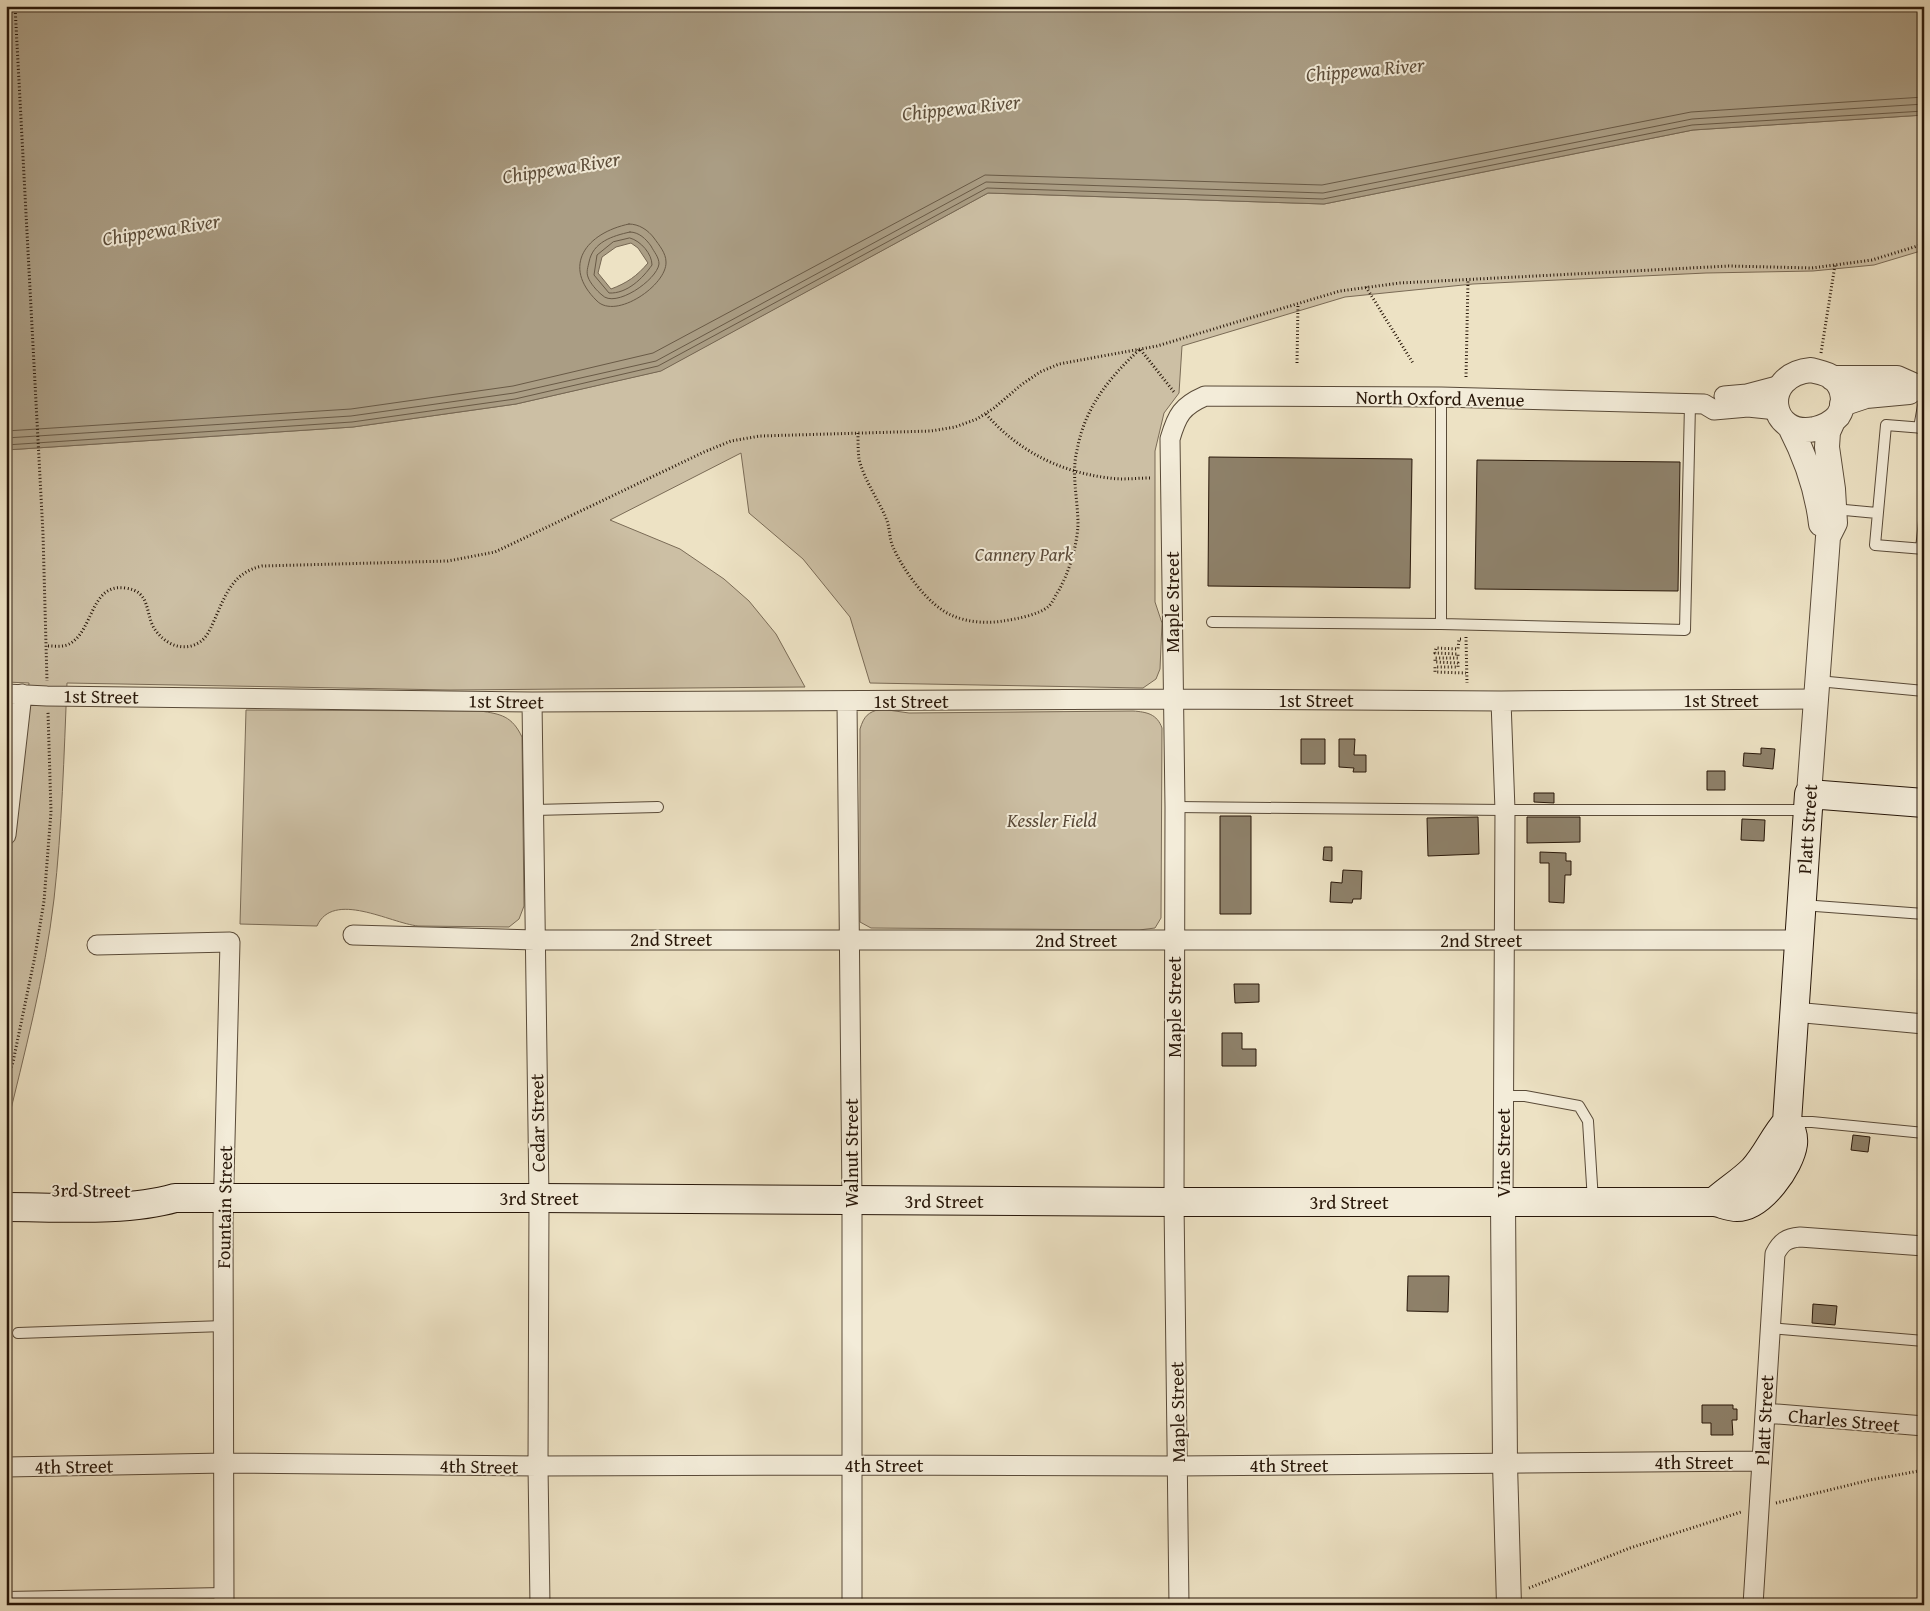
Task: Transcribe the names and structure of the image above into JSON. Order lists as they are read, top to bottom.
{
  "streets": {
    "main road": ["Platt Street", "3rd Street"],
    "street": [
      "North Oxford Avenue",
      "Maple Street",
      "1st Street",
      "2nd Street",
      "Cedar Street",
      "Walnut Street",
      "Vine Street",
      "Fountain Street",
      "Charles Street",
      "4th Street"
    ]
  },
  "crossings": [
    ["North Oxford Avenue", "Maple Street"],
    ["North Oxford Avenue", "Platt Street"],
    ["Maple Street", "1st Street"],
    ["Maple Street", "2nd Street"],
    ["Maple Street", "3rd Street"],
    ["Maple Street", "4th Street"],
    ["1st Street", "Platt Street"],
    ["1st Street", "Cedar Street"],
    ["1st Street", "Walnut Street"],
    ["1st Street", "Vine Street"],
    ["Platt Street", "2nd Street"],
    ["Platt Street", "3rd Street"],
    ["Platt Street", "Charles Street"],
    ["Platt Street", "4th Street"],
    ["2nd Street", "Cedar Street"],
    ["2nd Street", "Walnut Street"],
    ["2nd Street", "Vine Street"],
    ["Cedar Street", "3rd Street"],
    ["Cedar Street", "4th Street"],
    ["Walnut Street", "3rd Street"],
    ["Walnut Street", "4th Street"],
    ["Vine Street", "3rd Street"],
    ["Vine Street", "4th Street"],
    ["3rd Street", "Fountain Street"],
    ["Fountain Street", "4th Street"]
  ],
  "water": ["Chippewa River"],
  "parks": ["Cannery Park", "Kessler Field"]
}
